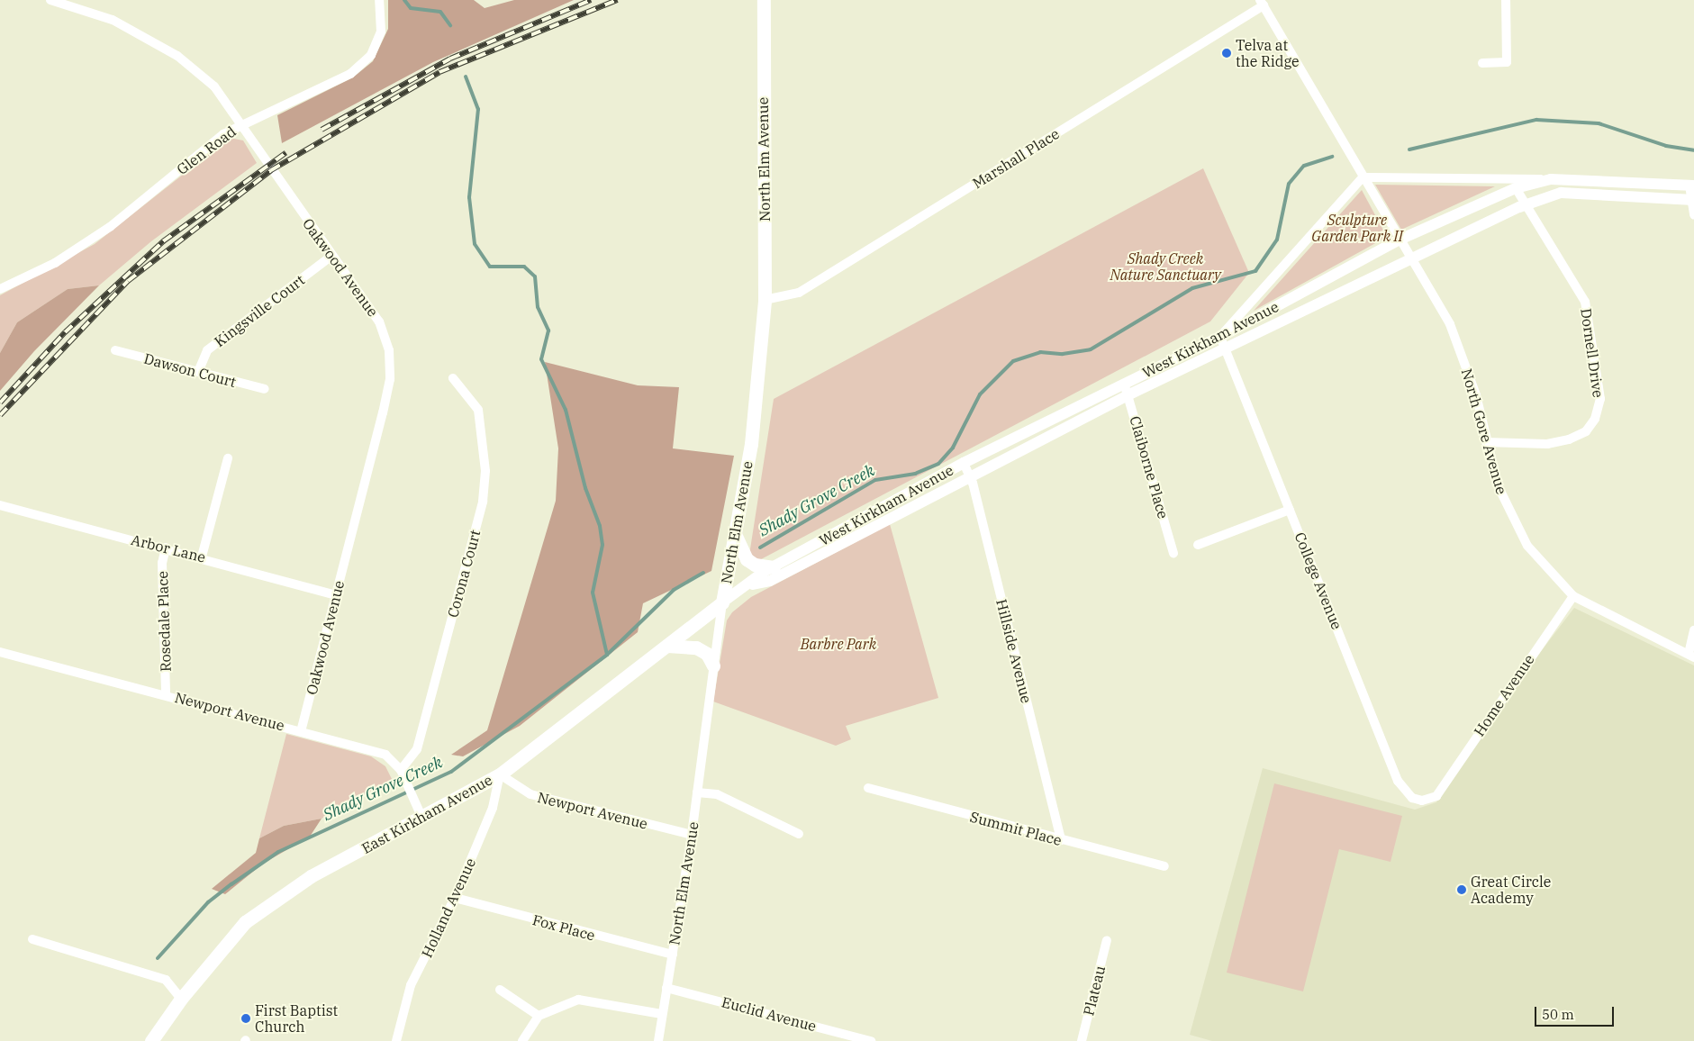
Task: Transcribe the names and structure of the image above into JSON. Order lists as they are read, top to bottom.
{
  "streets": {
    "main road": ["North Elm Avenue", "East Kirkham Avenue"],
    "street": [
      "Glen Road",
      "Marshall Place",
      "Oakwood Avenue",
      "Kingsville Court",
      "West Kirkham Avenue",
      "Dornell Drive",
      "Dawson Court",
      "North Gore Avenue",
      "Claiborne Place",
      "Arbor Lane",
      "Corona Court",
      "College Avenue",
      "Rosedale Place",
      "Hillside Avenue",
      "Home Avenue",
      "Newport Avenue",
      "Summit Place",
      "Holland Avenue",
      "Fox Place",
      "Plateau",
      "Euclid Avenue"
    ]
  },
  "crossings": [
    ["Glen Road", "Oakwood Avenue"],
    ["Marshall Place", "North Elm Avenue"],
    ["Marshall Place", "North Gore Avenue"],
    ["North Elm Avenue", "West Kirkham Avenue"],
    ["North Elm Avenue", "Newport Avenue"],
    ["North Elm Avenue", "East Kirkham Avenue"],
    ["North Elm Avenue", "Fox Place"],
    ["North Elm Avenue", "Euclid Avenue"],
    ["Oakwood Avenue", "Kingsville Court"],
    ["Oakwood Avenue", "Arbor Lane"],
    ["Oakwood Avenue", "Newport Avenue"],
    ["Kingsville Court", "Dawson Court"],
    ["West Kirkham Avenue", "Dornell Drive"],
    ["West Kirkham Avenue", "North Gore Avenue"],
    ["West Kirkham Avenue", "Claiborne Place"],
    ["West Kirkham Avenue", "College Avenue"],
    ["West Kirkham Avenue", "Hillside Avenue"],
    ["West Kirkham Avenue", "East Kirkham Avenue"],
    ["Dornell Drive", "North Gore Avenue"],
    ["North Gore Avenue", "Home Avenue"],
    ["Arbor Lane", "Rosedale Place"],
    ["Corona Court", "Newport Avenue"],
    ["College Avenue", "Home Avenue"],
    ["Rosedale Place", "Newport Avenue"],
    ["Hillside Avenue", "Summit Place"],
    ["Newport Avenue", "East Kirkham Avenue"],
    ["Newport Avenue", "Holland Avenue"],
    ["East Kirkham Avenue", "Holland Avenue"],
    ["Holland Avenue", "Fox Place"]
  ],
  "water": ["Shady Grove Creek"],
  "parks": ["Sculpture Garden Park II", "Shady Creek Nature Sanctuary", "Barbre Park"],
  "places": ["Telva at the Ridge", "Great Circle Academy", "First Baptist Church"],
  "scale_bar": "50 m"
}
